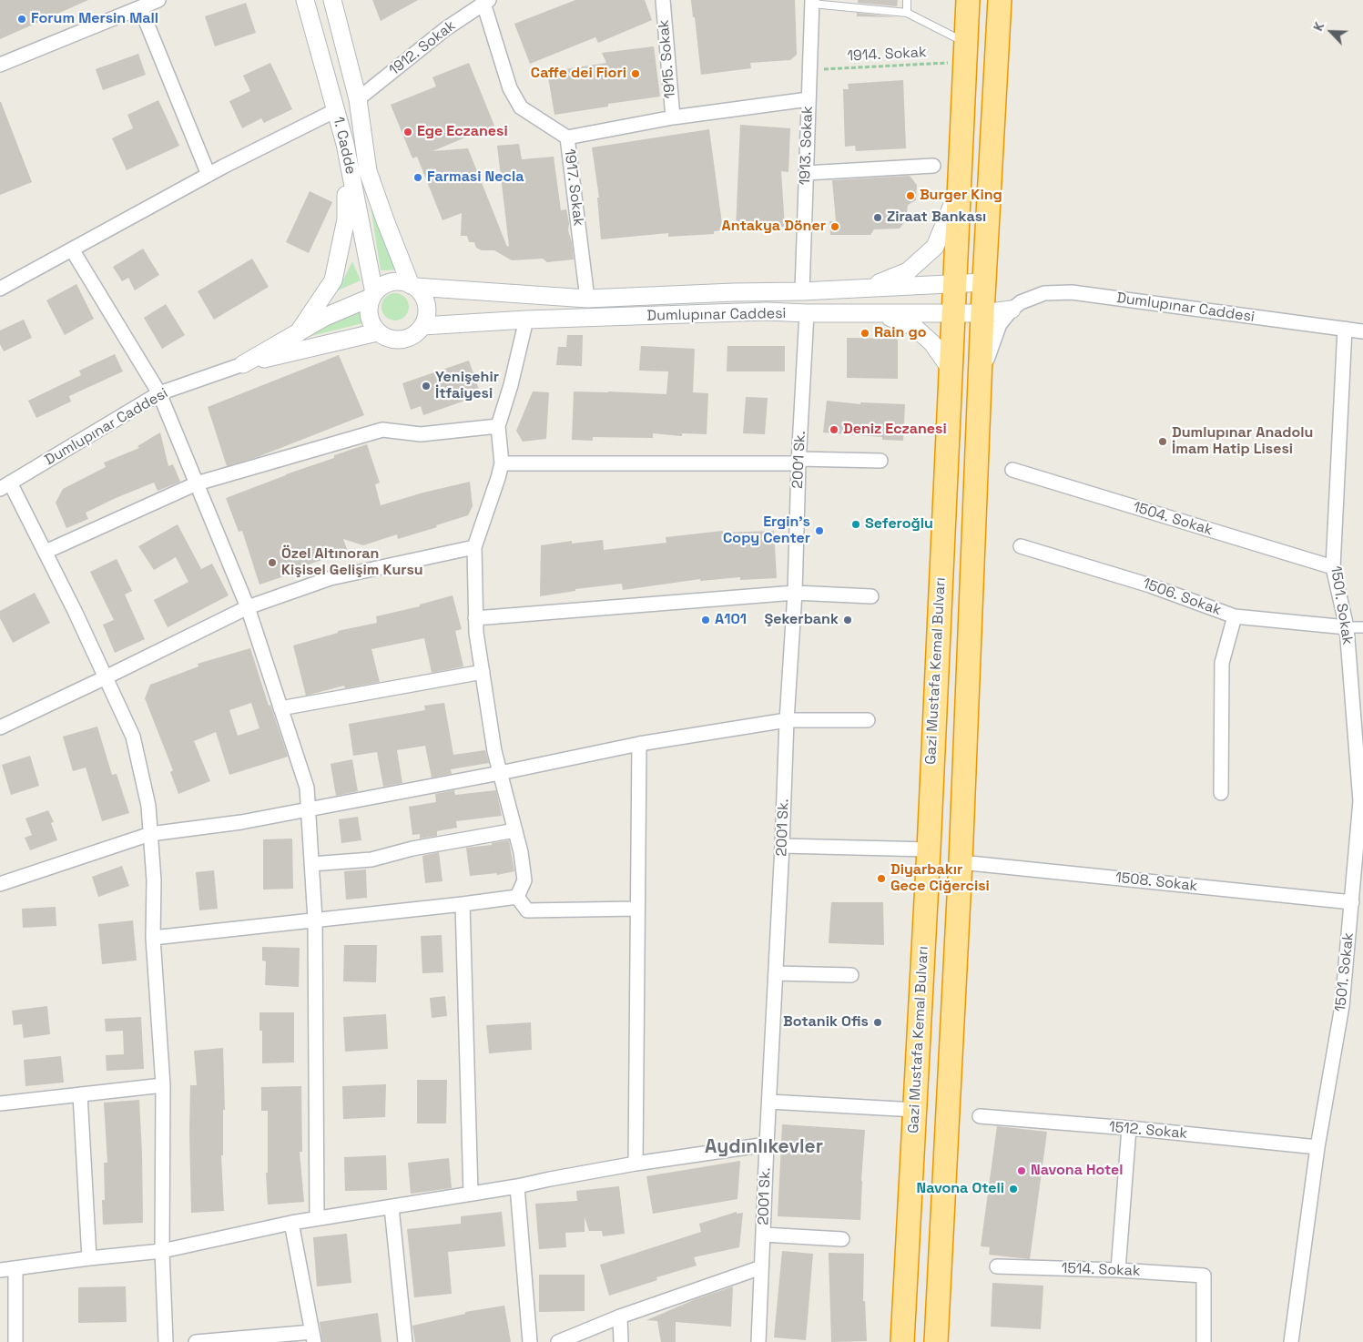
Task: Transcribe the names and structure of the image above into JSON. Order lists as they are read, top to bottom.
{
  "streets": {
    "highway": ["Gazi Mustafa Kemal Bulvarı"],
    "street": [
      "1912. Sokak",
      "1915. Sokak",
      "1. Cadde",
      "1913. Sokak",
      "1917. Sokak",
      "Dumlupınar Caddesi",
      "2001 Sk.",
      "1504. Sokak",
      "1506. Sokak",
      "1501. Sokak",
      "1508. Sokak",
      "1512. Sokak",
      "1514. Sokak"
    ],
    "path": ["1914. Sokak"]
  },
  "crossings": [
    ["1912. Sokak", "1. Cadde"],
    ["1912. Sokak", "1917. Sokak"],
    ["1914. Sokak", "1913. Sokak"],
    ["1914. Sokak", "Gazi Mustafa Kemal Bulvarı"],
    ["1. Cadde", "Dumlupınar Caddesi"],
    ["1913. Sokak", "Dumlupınar Caddesi"],
    ["1917. Sokak", "Dumlupınar Caddesi"],
    ["Dumlupınar Caddesi", "2001 Sk."],
    ["Dumlupınar Caddesi", "1501. Sokak"],
    ["Dumlupınar Caddesi", "Gazi Mustafa Kemal Bulvarı"],
    ["1504. Sokak", "1501. Sokak"],
    ["1506. Sokak", "1501. Sokak"],
    ["1501. Sokak", "1508. Sokak"],
    ["1501. Sokak", "1512. Sokak"],
    ["Gazi Mustafa Kemal Bulvarı", "1508. Sokak"]
  ],
  "districts": ["Aydınlıkevler"],
  "places": [
    "Forum Mersin Mall",
    "Caffe dei Fiori",
    "Ege Eczanesi",
    "Farmasi Necla",
    "Burger King",
    "Ziraat Bankası",
    "Antakya Döner",
    "Rain go",
    "Yenişehir İtfaiyesi",
    "Deniz Eczanesi",
    "Dumlupınar Anadolu İmam Hatip Lisesi",
    "Seferoğlu",
    "Ergin's Copy Center",
    "Özel Altınoran Kişisel Gelişim Kursu",
    "A101",
    "Şekerbank",
    "Diyarbakır Gece Ciğercisi",
    "Botanik Ofis",
    "Navona Hotel",
    "Navona Oteli"
  ],
  "north": "top left"
}
